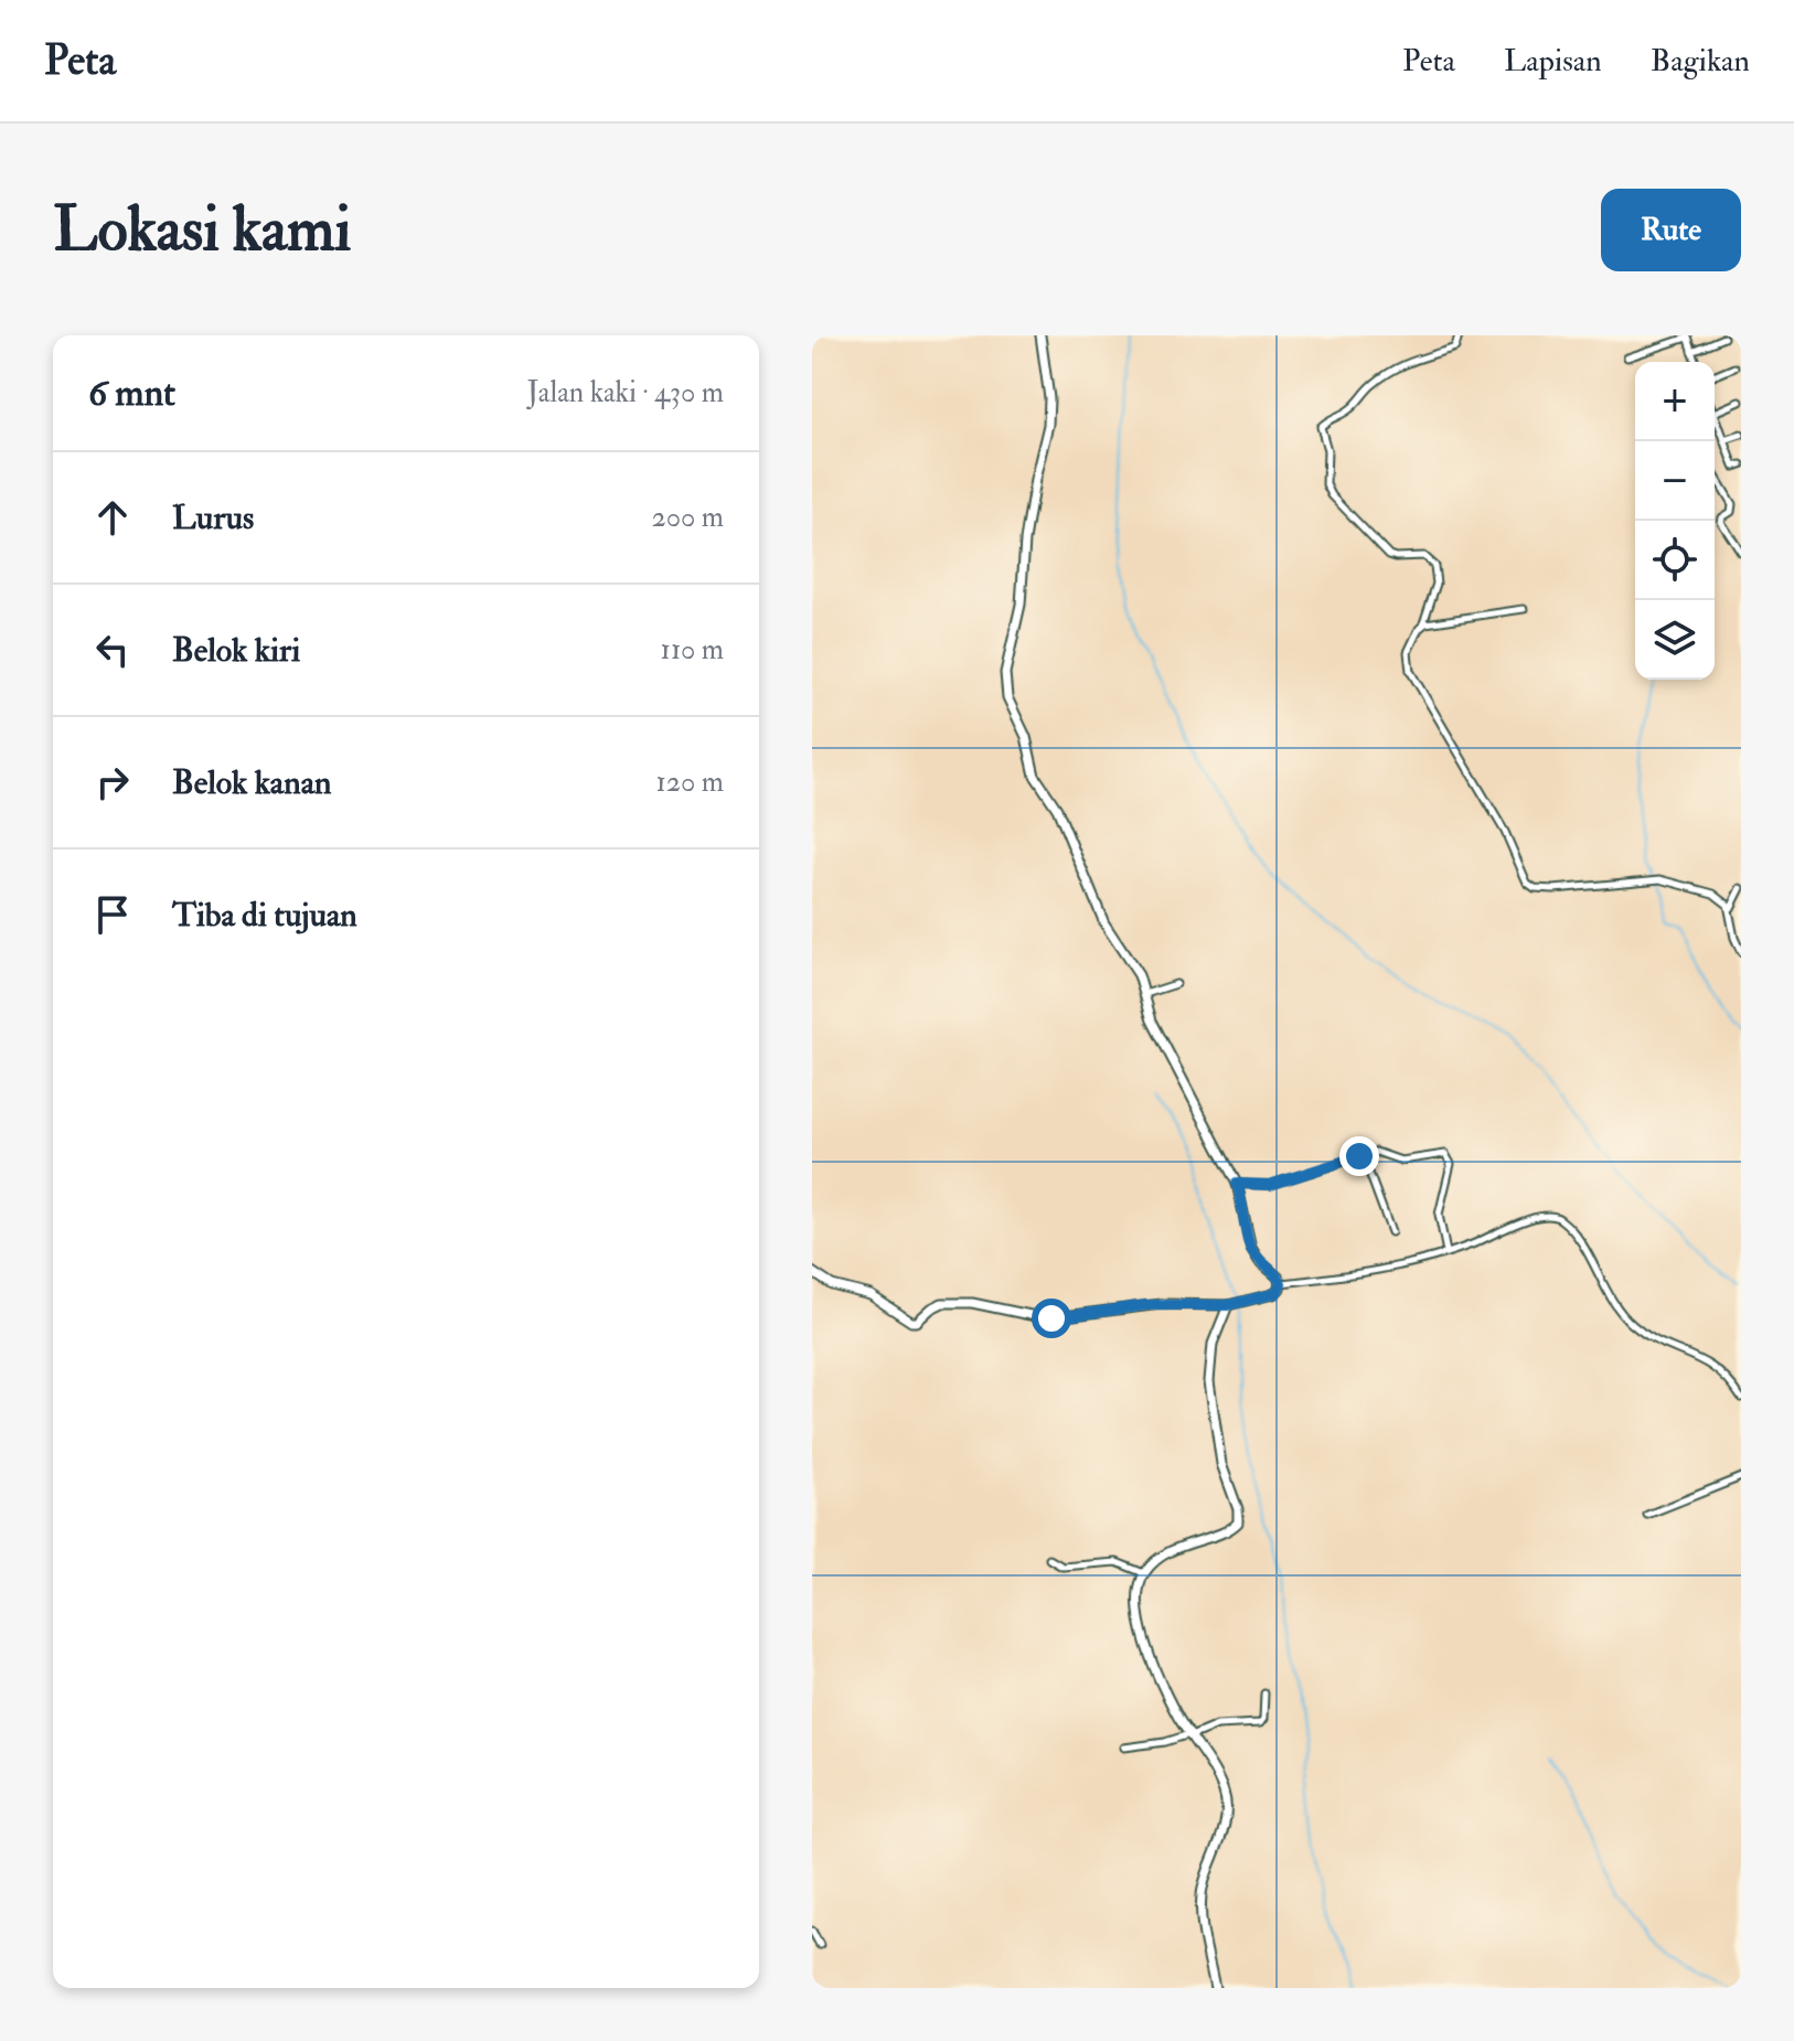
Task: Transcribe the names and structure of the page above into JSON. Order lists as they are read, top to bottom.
{
  "page": {
    "header": "Peta",
    "nav": ["Peta", "Lapisan", "Bagikan"],
    "buttons": "Rute",
    "title": "Lokasi kami",
    "heading": ["6 mnt", "Jalan kaki · 430 m"],
    "map_buttons": ["+", "−"],
    "list": [
      ["Lurus", "200 m"],
      ["Belok kiri", "110 m"],
      ["Belok kanan", "120 m"],
      "Tiba di tujuan"
    ]
  }
}
